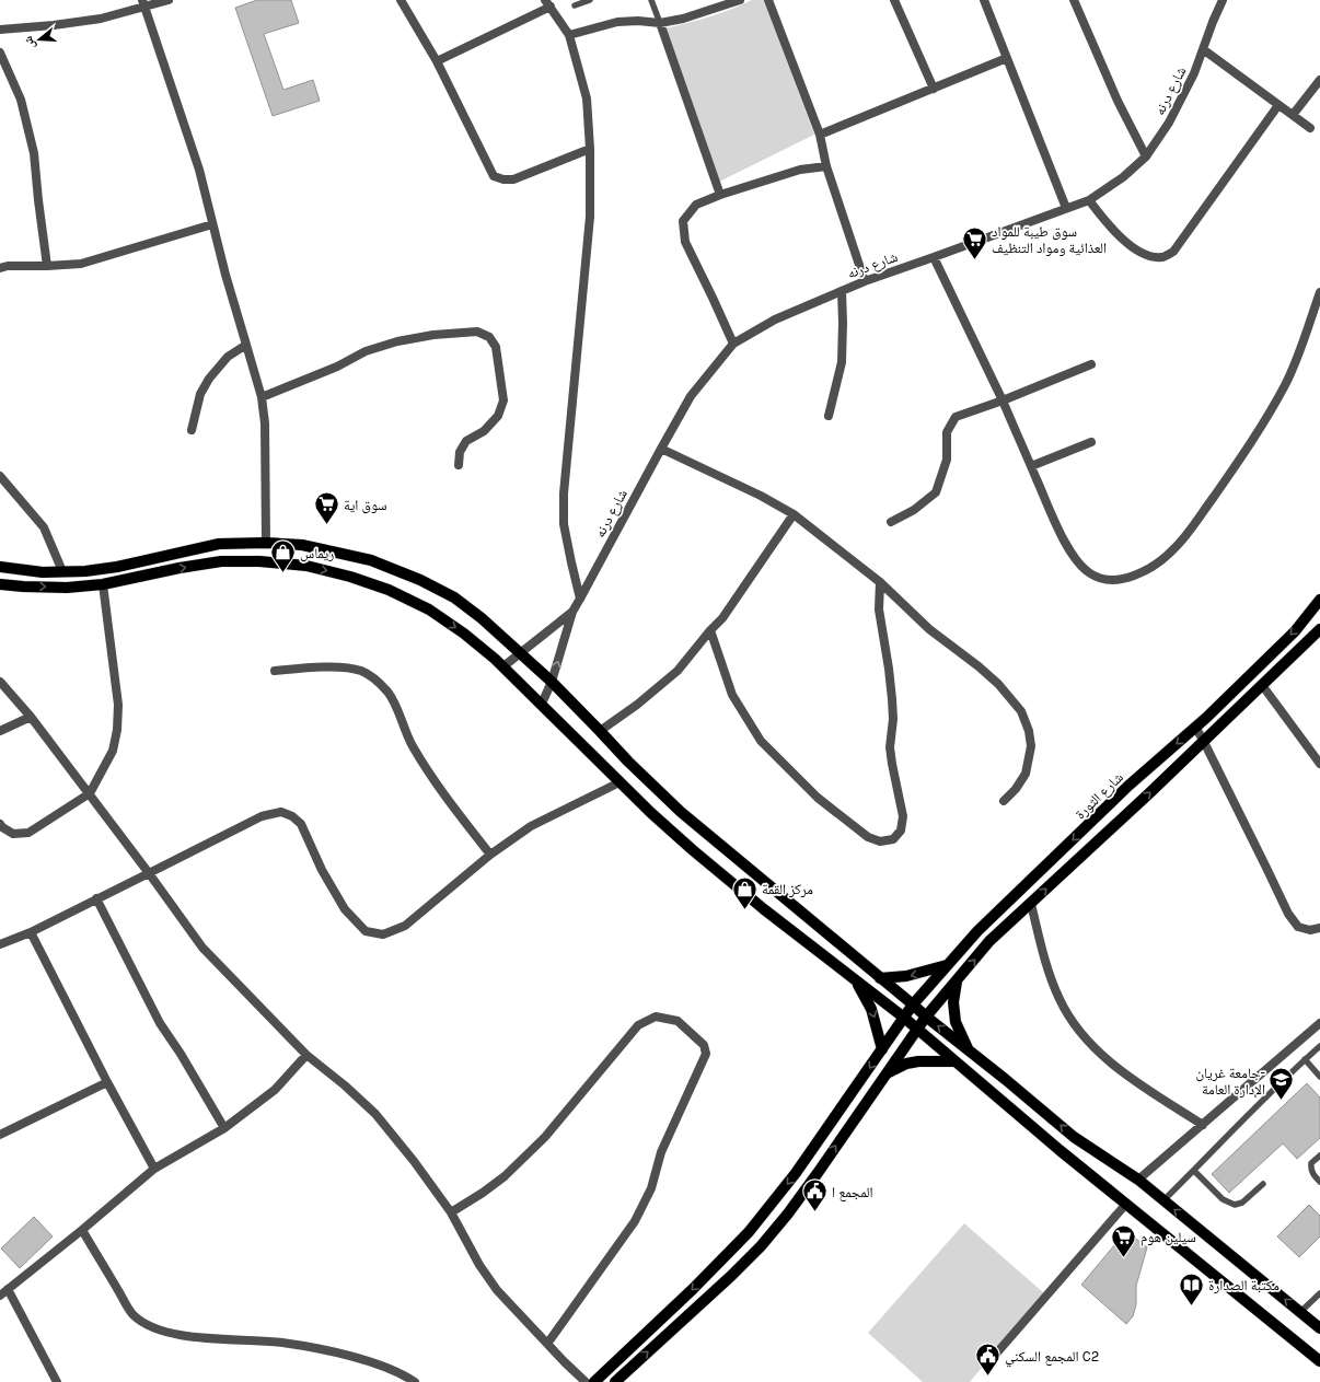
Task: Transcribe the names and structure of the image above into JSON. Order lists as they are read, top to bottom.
{
  "streets": {
    "main road": ["شارع الثورة"],
    "street": ["شارع درنه"]
  },
  "places": {
    "supermarket": ["سوق طيبة للمواد العذائية ومواد التنظيف", "سوق اية", "سيلين هوم"],
    "shop": ["ريماس", "مركز القمة"],
    "school or university": ["جامعة غريان- الإدارة العامة"],
    "public building": ["المجمع ا", "المجمع السكني C2"],
    "library": ["مكتبة الصدارة"]
  },
  "north": "left"
}
